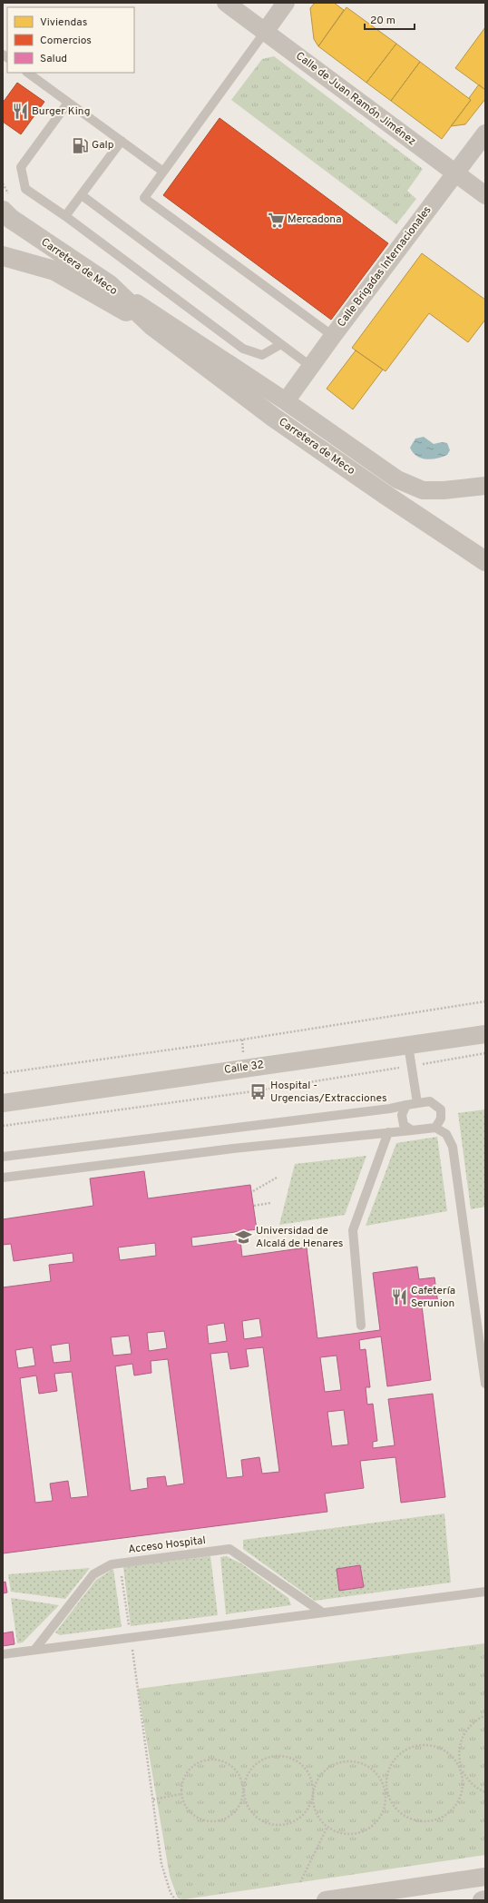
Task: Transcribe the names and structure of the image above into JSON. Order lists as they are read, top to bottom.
{
  "streets": {
    "street": [
      "Calle de Juan Ramón Jiménez",
      "Carretera de Meco",
      "Calle Brigadas Internacionales",
      "Calle 32"
    ],
    "lane": ["Acceso Hospital"]
  },
  "crossings": [
    ["Calle de Juan Ramón Jiménez", "Calle Brigadas Internacionales"]
  ],
  "places": {
    "restaurant": ["Burger King", "Cafetería Serunion"],
    "fuel station": ["Galp"],
    "supermarket": ["Mercadona"],
    "bus stop": ["Hospital - Urgencias/Extracciones"],
    "school or university": ["Universidad de Alcalá de Henares"]
  },
  "legend": ["Viviendas", "Comercios", "Salud"],
  "scale_bar": "20 m"
}
